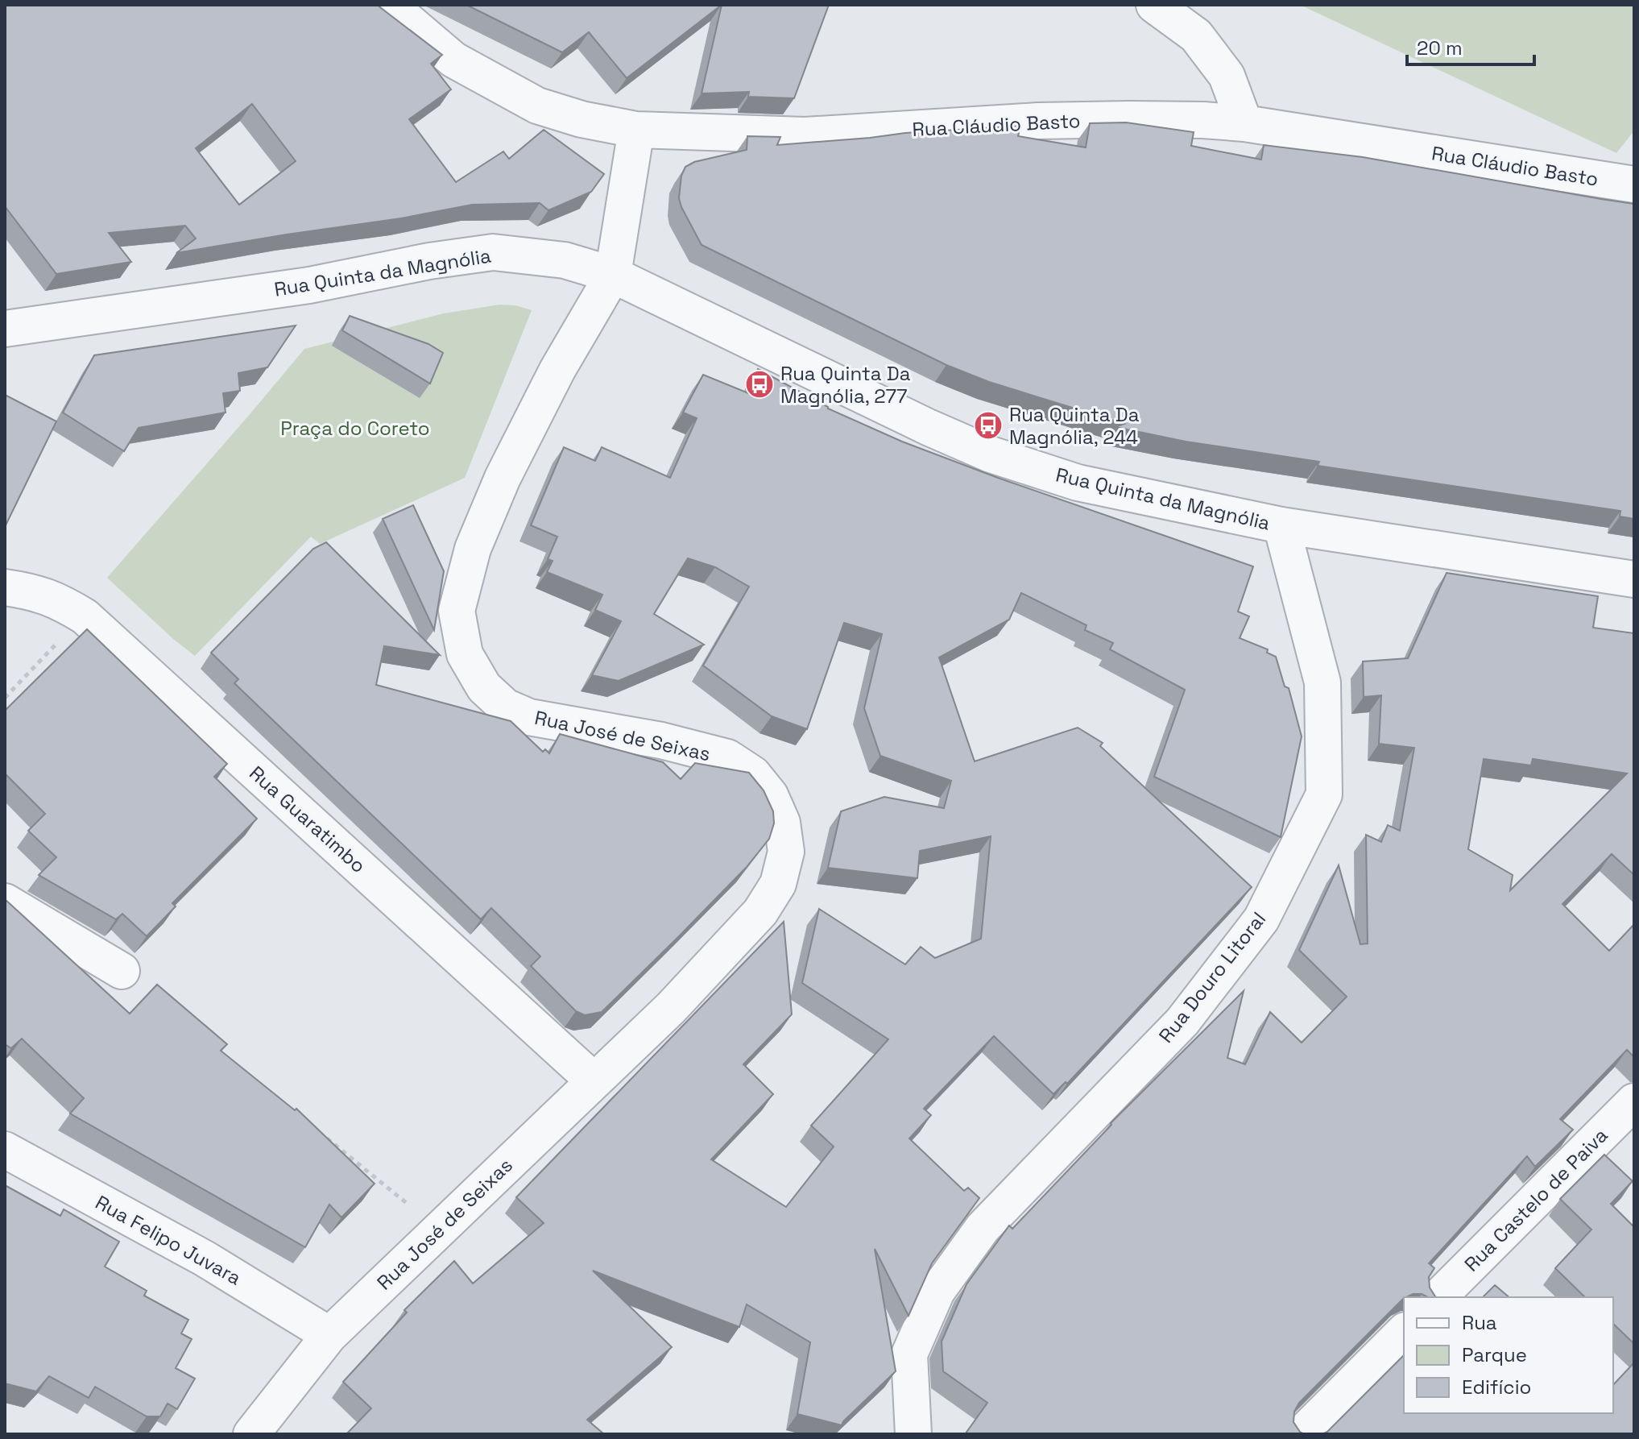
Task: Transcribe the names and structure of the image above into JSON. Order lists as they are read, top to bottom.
{
  "streets": {
    "street": [
      "Rua Cláudio Basto",
      "Rua Quinta da Magnólia",
      "Rua José de Seixas",
      "Rua Guaratimbo",
      "Rua Douro Litoral",
      "Rua Castelo de Paiva",
      "Rua Felipo Juvara"
    ]
  },
  "crossings": [
    ["Rua Cláudio Basto", "Rua José de Seixas"],
    ["Rua Quinta da Magnólia", "Rua José de Seixas"],
    ["Rua Quinta da Magnólia", "Rua Douro Litoral"],
    ["Rua José de Seixas", "Rua Guaratimbo"],
    ["Rua José de Seixas", "Rua Felipo Juvara"]
  ],
  "parks": ["Praça do Coreto"],
  "places": {
    "bus stop": ["Rua Quinta Da Magnólia, 277", "Rua Quinta Da Magnólia, 244"]
  },
  "legend": ["Rua", "Parque", "Edifício"],
  "scale_bar": "20 m"
}
